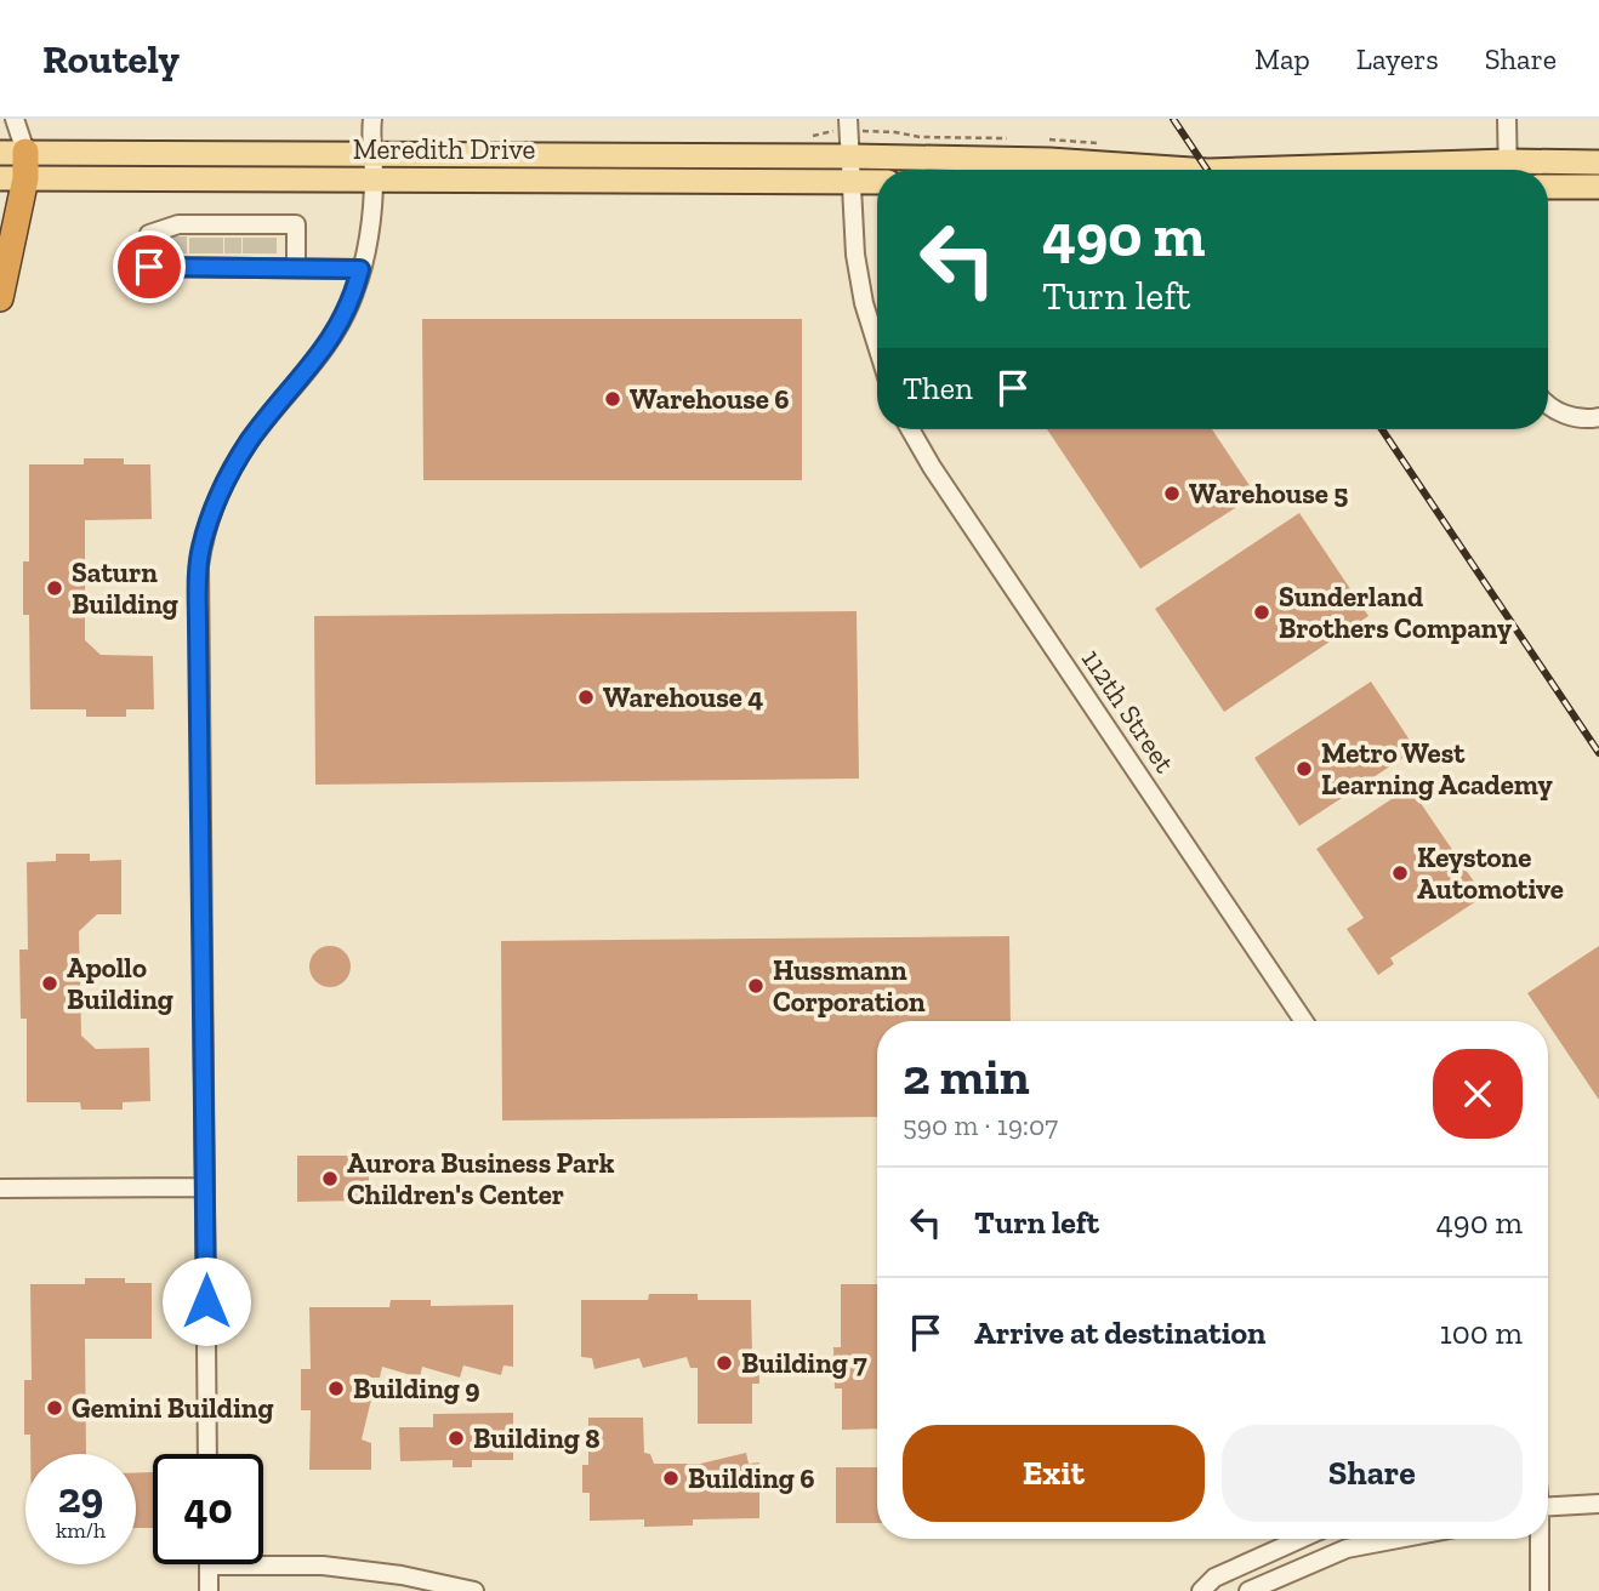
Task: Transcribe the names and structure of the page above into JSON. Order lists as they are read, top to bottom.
{
  "streets": {
    "main road": ["Meredith Drive"],
    "street": ["112th Street"]
  },
  "places": [
    "Warehouse 6",
    "Warehouse 5",
    "Saturn Building",
    "Sunderland Brothers Company",
    "Warehouse 4",
    "Metro West Learning Academy",
    "Keystone Automotive",
    "Apollo Building",
    "Hussmann Corporation",
    "Aurora Business Park Children's Center",
    "Building 7",
    "Building 9",
    "Gemini Building",
    "Building 8",
    "Building 6"
  ],
  "page": {
    "header": "Routely",
    "nav": ["Map", "Layers", "Share"],
    "turn": ["490 m", "Turn left"],
    "then": "Then",
    "heading": ["2 min", "590 m · 19:07"],
    "list": [
      {
        "name": "Turn left",
        "value": "490 m"
      },
      {
        "name": "Arrive at destination",
        "value": "100 m"
      }
    ],
    "buttons": ["Exit", "Share"],
    "speed": "29 km/h",
    "limit": "40"
  }
}
